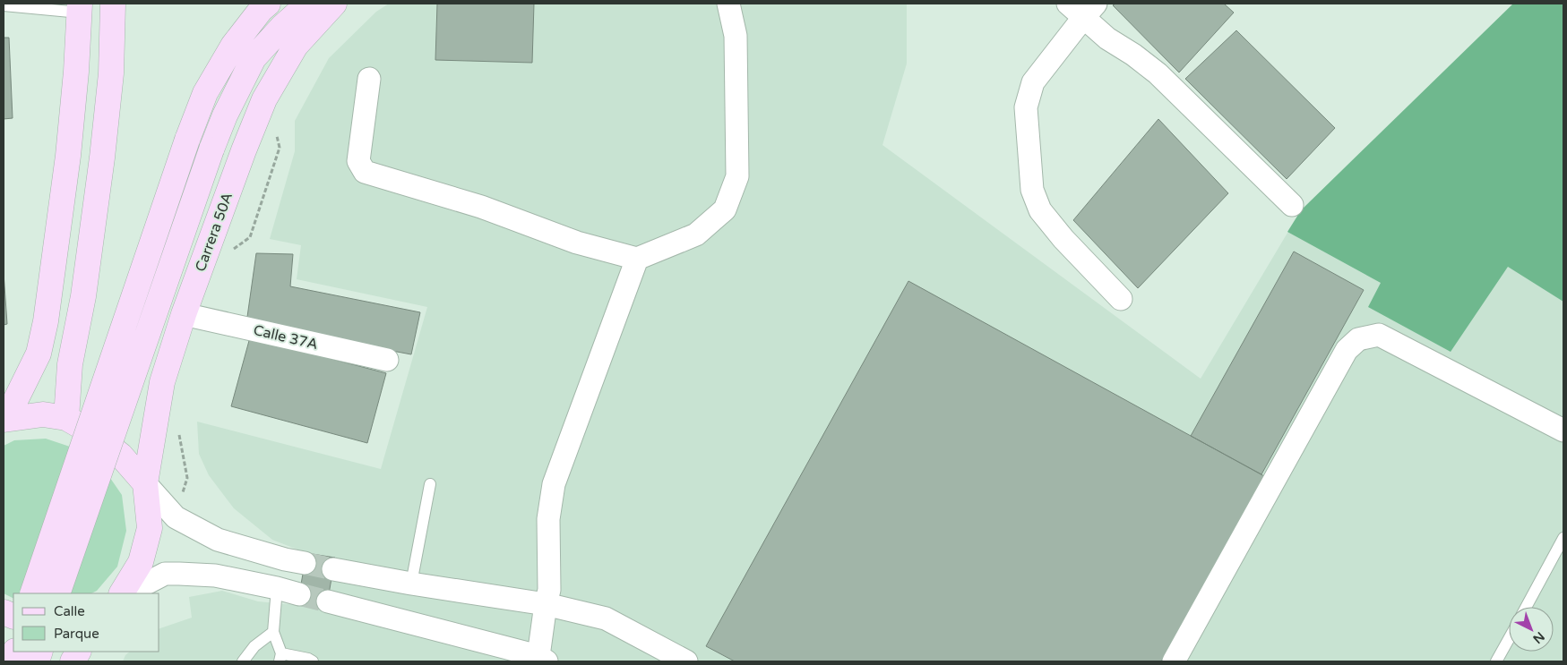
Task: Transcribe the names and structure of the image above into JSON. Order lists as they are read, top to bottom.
{
  "streets": {
    "main road": ["Carrera 50A"],
    "street": ["Calle 37A"]
  },
  "crossings": [
    ["Carrera 50A", "Calle 37A"]
  ],
  "legend": ["Calle", "Parque"],
  "north": "bottom right"
}
